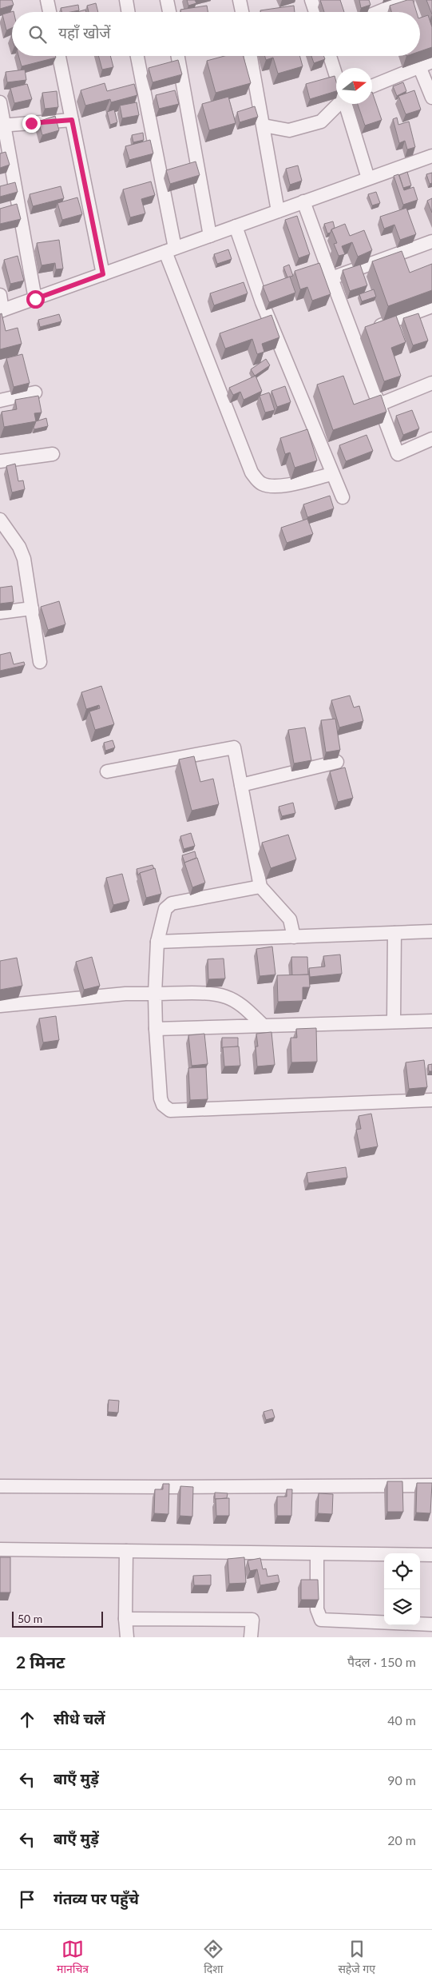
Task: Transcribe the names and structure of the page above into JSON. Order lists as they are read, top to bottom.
{
  "scale_bar": "50 m",
  "north": "right",
  "page": {
    "search": "यहाँ खोजें",
    "scale": "50 m",
    "heading": ["2 मिनट", "पैदल · 150 m"],
    "list": [
      ["सीधे चलें", "40 m"],
      ["बाएँ मुड़ें", "90 m"],
      ["बाएँ मुड़ें", "20 m"],
      "गंतव्य पर पहुँचे"
    ],
    "nav": ["मानचित्र", "दिशा", "सहेजे गए"]
  }
}
